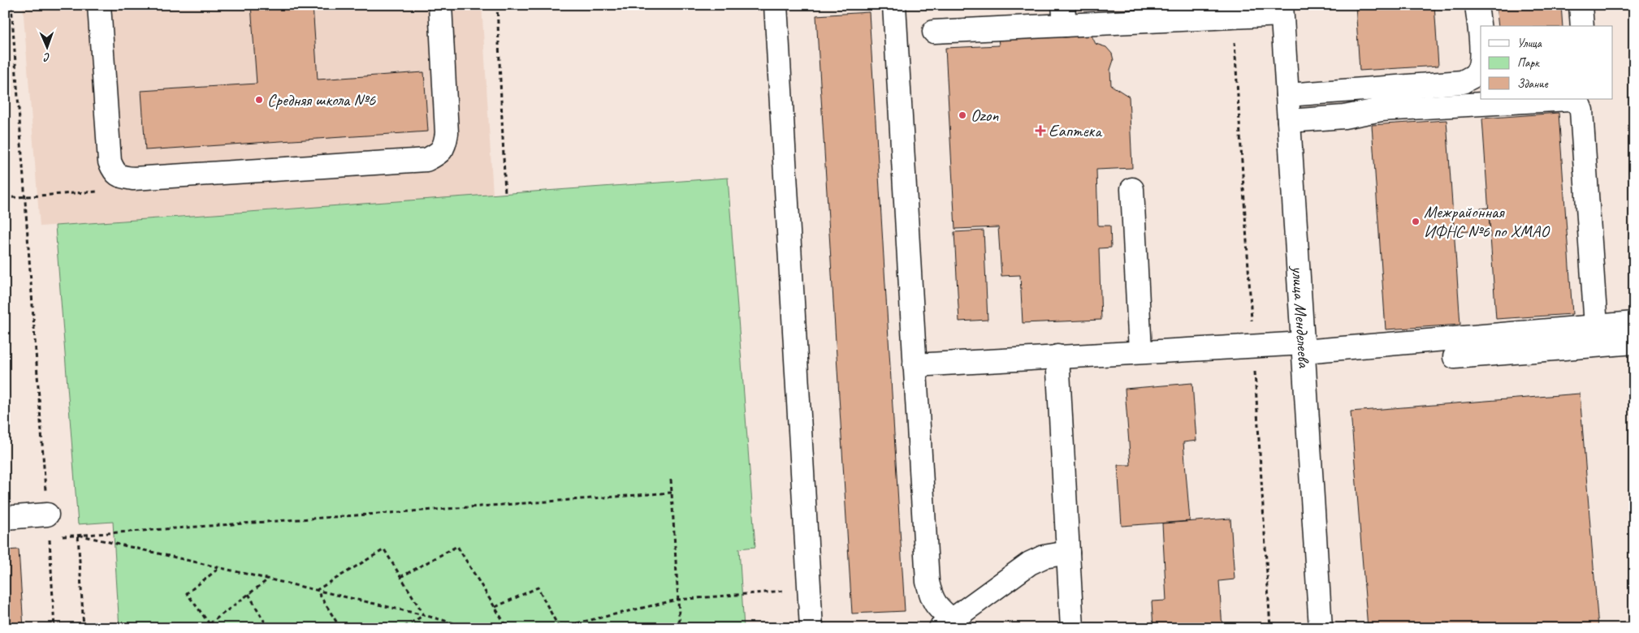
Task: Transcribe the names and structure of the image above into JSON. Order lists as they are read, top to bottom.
{
  "streets": {
    "street": ["улица Менделеева"]
  },
  "places": {
    "other": ["Средняя школа №6", "Ozon", "Межрайонная ИФНС №6 по ХМАО"],
    "health": ["Еаптека"]
  },
  "legend": ["Улица", "Парк", "Здание"],
  "north": "bottom"
}
